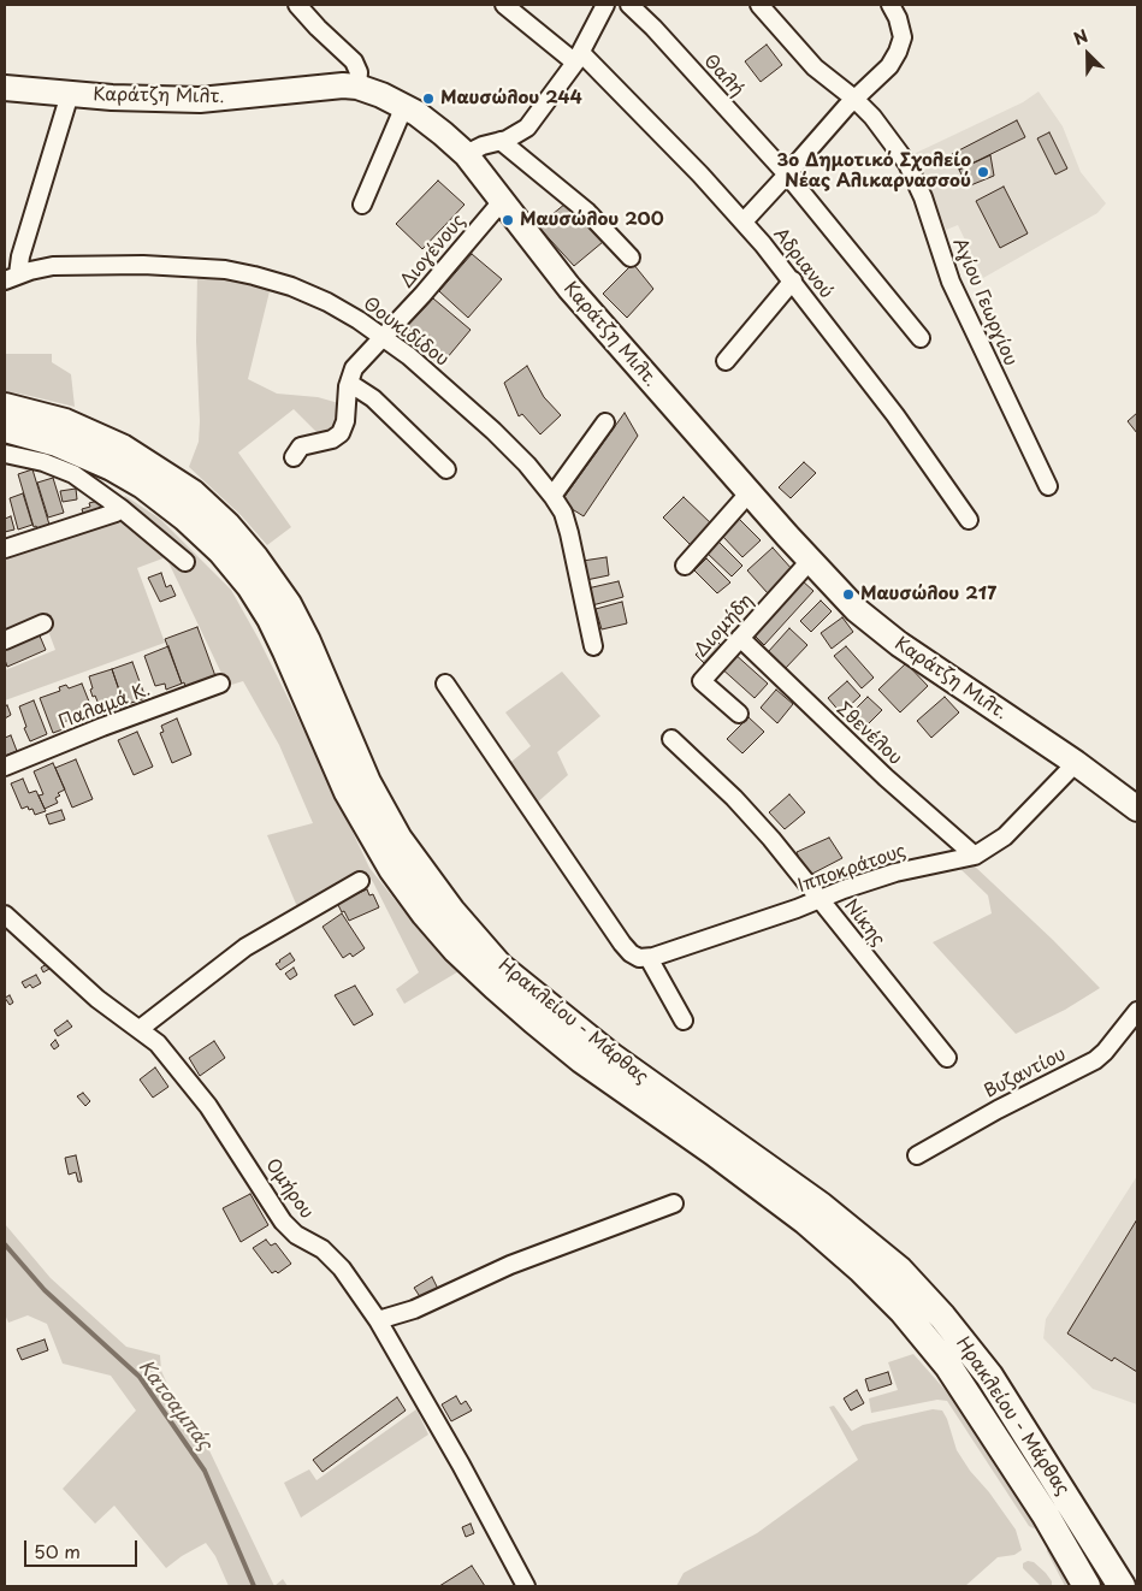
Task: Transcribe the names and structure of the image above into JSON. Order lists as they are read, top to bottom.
{
  "streets": {
    "main road": ["Ηρακλείου - Μάρθας"],
    "street": [
      "Θαλή",
      "Καράτζη Μιλτ.",
      "Διογένους",
      "Αδριανού",
      "Αγίου Γεωργίου",
      "Θουκιδίδου",
      "Διομήδη",
      "Παλαμά Κ.",
      "Σθενέλου",
      "Ιπποκράτους",
      "Νίκης",
      "Βυζαντίου",
      "Ομήρου"
    ]
  },
  "crossings": [
    ["Καράτζη Μιλτ.", "Διογένους"],
    ["Καράτζη Μιλτ.", "Διομήδη"],
    ["Καράτζη Μιλτ.", "Ιπποκράτους"],
    ["Διογένους", "Θουκιδίδου"],
    ["Διομήδη", "Σθενέλου"],
    ["Σθενέλου", "Ιπποκράτους"],
    ["Ιπποκράτους", "Νίκης"]
  ],
  "water": ["Κατσαμπάς"],
  "places": [
    "Μαυσώλου 244",
    "3ο Δημοτικό Σχολείο Νέας Αλικαρνασσού",
    "Μαυσώλου 200",
    "Μαυσώλου 217"
  ],
  "scale_bar": "50 m",
  "north": "top left"
}
